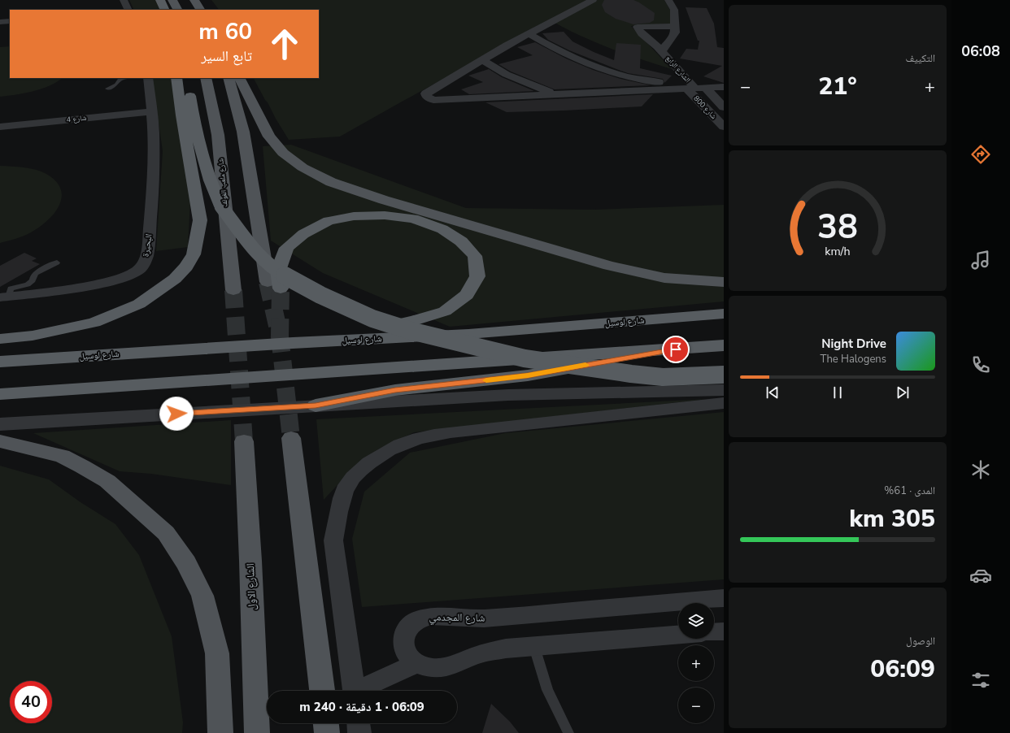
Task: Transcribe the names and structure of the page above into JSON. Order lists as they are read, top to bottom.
{
  "streets": {
    "highway": ["شارع لوسيل"],
    "main road": ["شارع ملعب الغولف", "الشارع الاول"],
    "street": [
      "الشارع الرابع",
      "شارع 800",
      "شارع 4",
      "البحيرة",
      "شارع المجدمي"
    ]
  },
  "crossings": [
    ["الشارع الرابع", "شارع 800"],
    ["شارع 4", "البحيرة"]
  ],
  "page": {
    "tabs": "06:08",
    "tile": [
      "التكييف",
      ["المدى · 61%", "305 km"],
      ["الوصول", "06:09"]
    ],
    "turn": ["60 m", "تابع السير"],
    "heat": ["−", "21°", "+"],
    "song": ["Night Drive", "The Halogens"],
    "map_buttons": ["+", "−"],
    "limit": "40",
    "trip": "06:09 · 1 دقيقة · 240 m",
    "gauge": ["38", "km/h"]
  }
}
